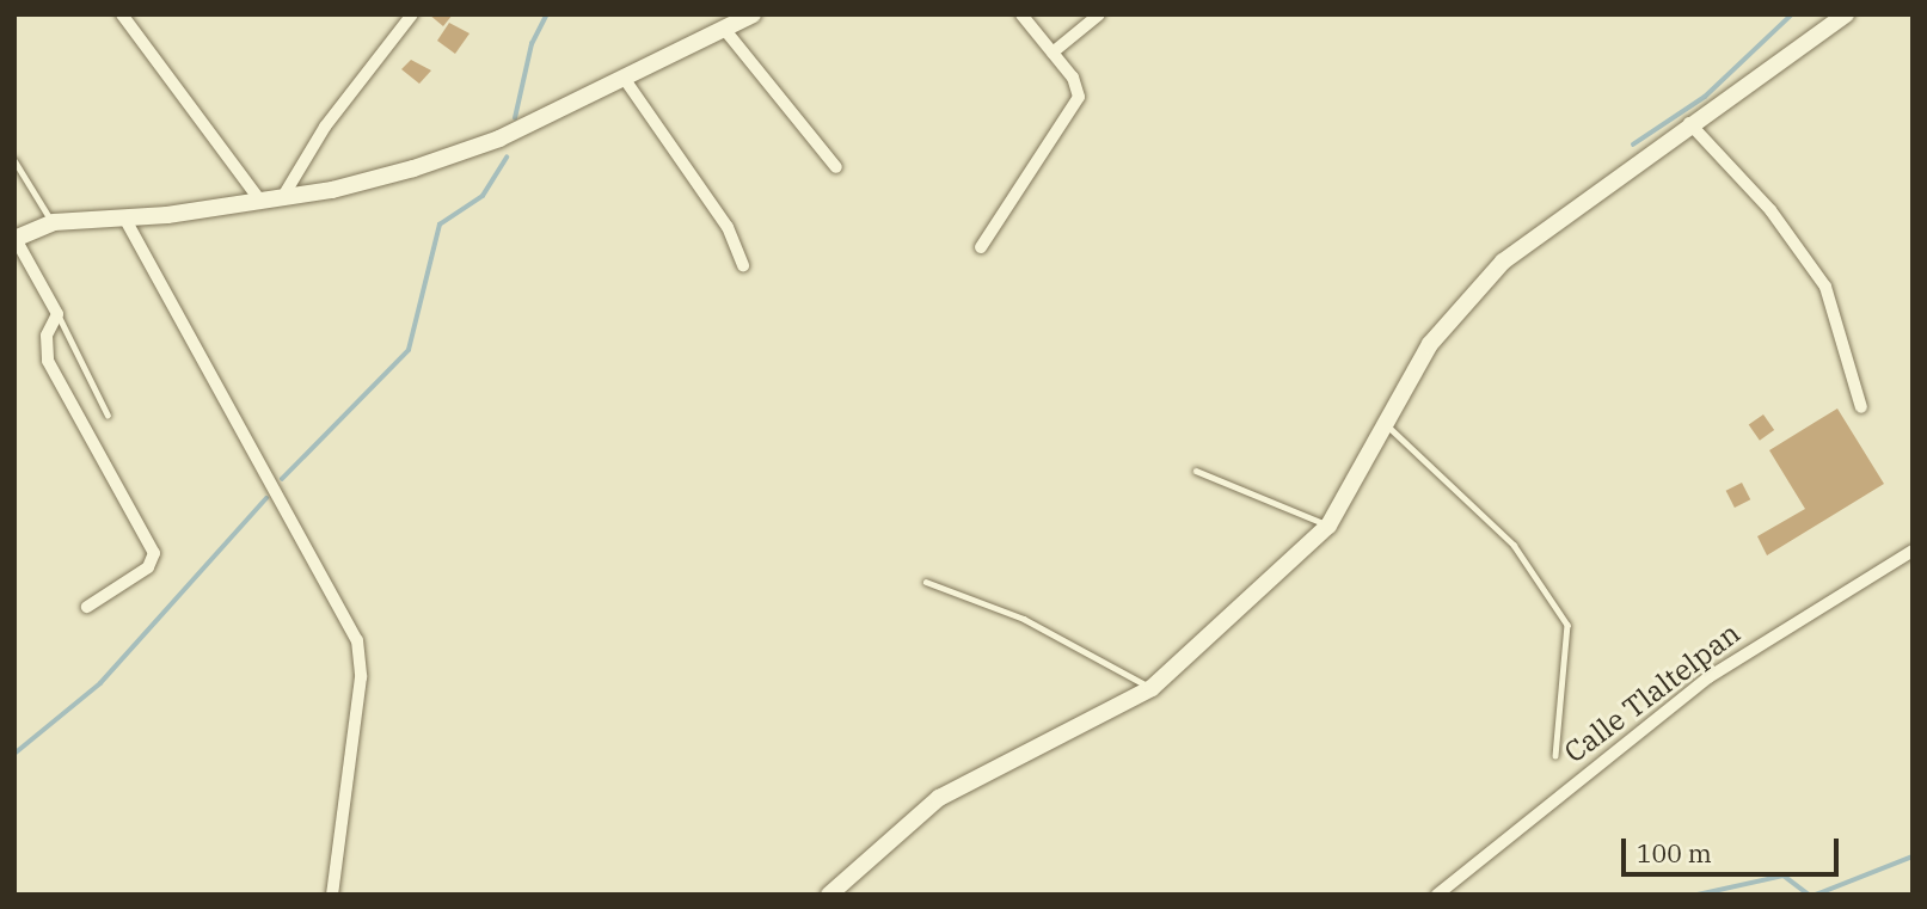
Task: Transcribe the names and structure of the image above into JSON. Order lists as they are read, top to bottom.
{
  "streets": {
    "street": ["Calle Tlaltelpan"]
  },
  "scale_bar": "100 m"
}
